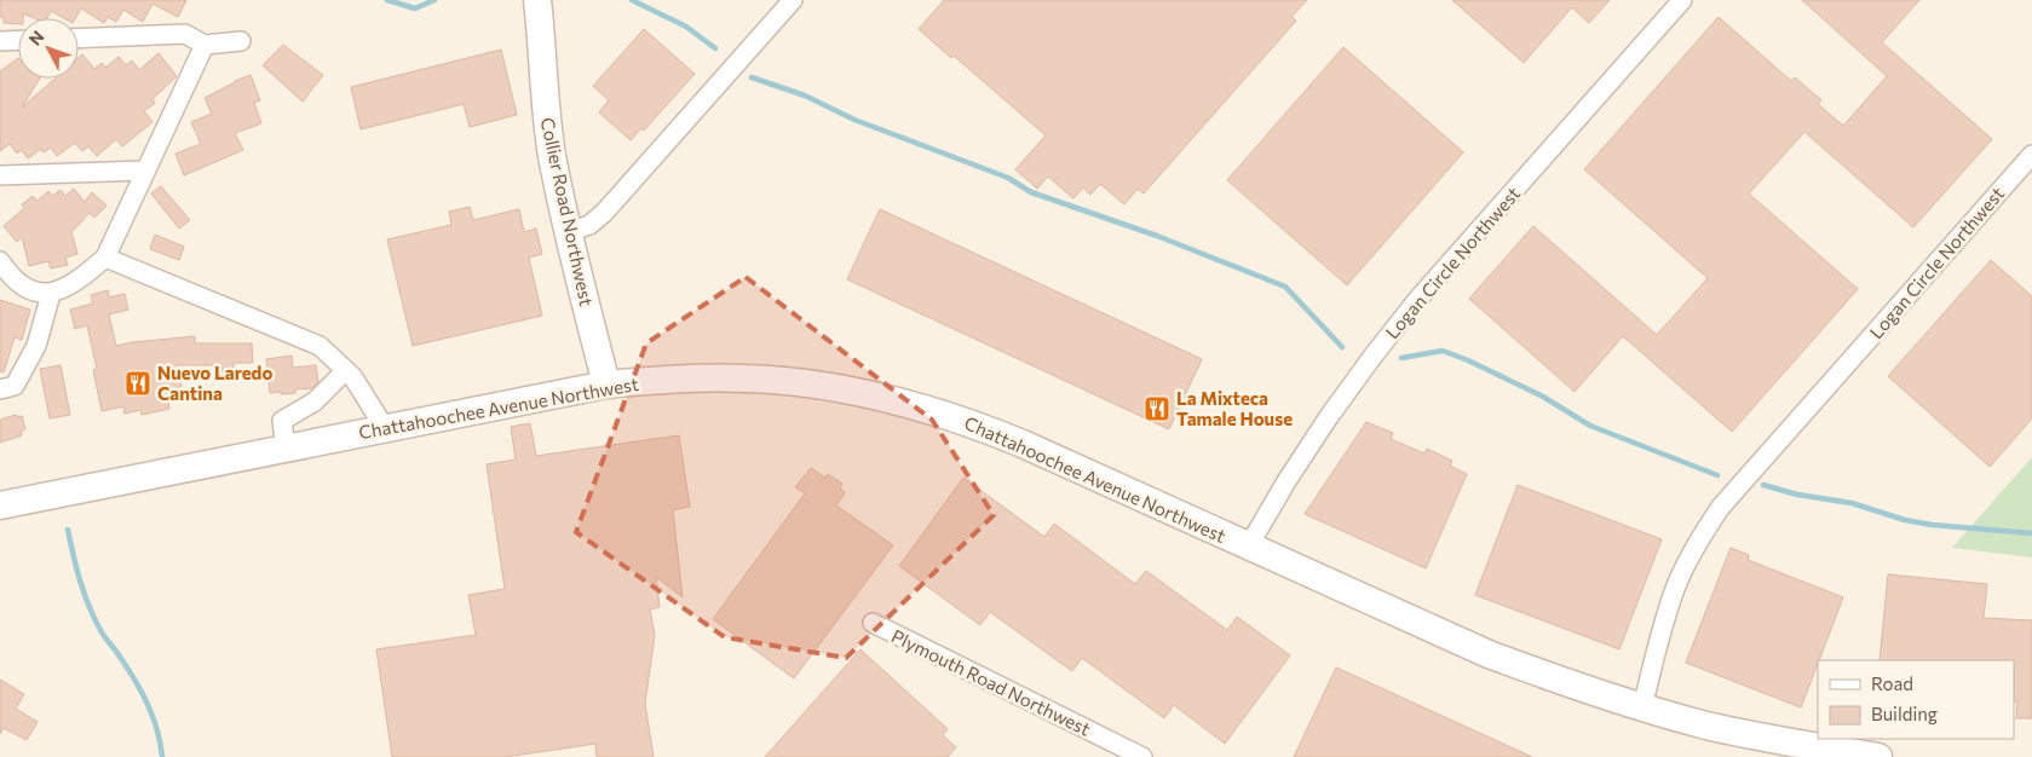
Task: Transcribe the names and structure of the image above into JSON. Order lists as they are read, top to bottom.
{
  "streets": {
    "street": [
      "Collier Road Northwest",
      "Logan Circle Northwest",
      "Chattahoochee Avenue Northwest",
      "Plymouth Road Northwest"
    ]
  },
  "crossings": [
    ["Collier Road Northwest", "Chattahoochee Avenue Northwest"],
    ["Logan Circle Northwest", "Chattahoochee Avenue Northwest"]
  ],
  "places": {
    "restaurant": ["Nuevo Laredo Cantina", "La Mixteca Tamale House"]
  },
  "legend": ["Road", "Building"],
  "north": "top left"
}
